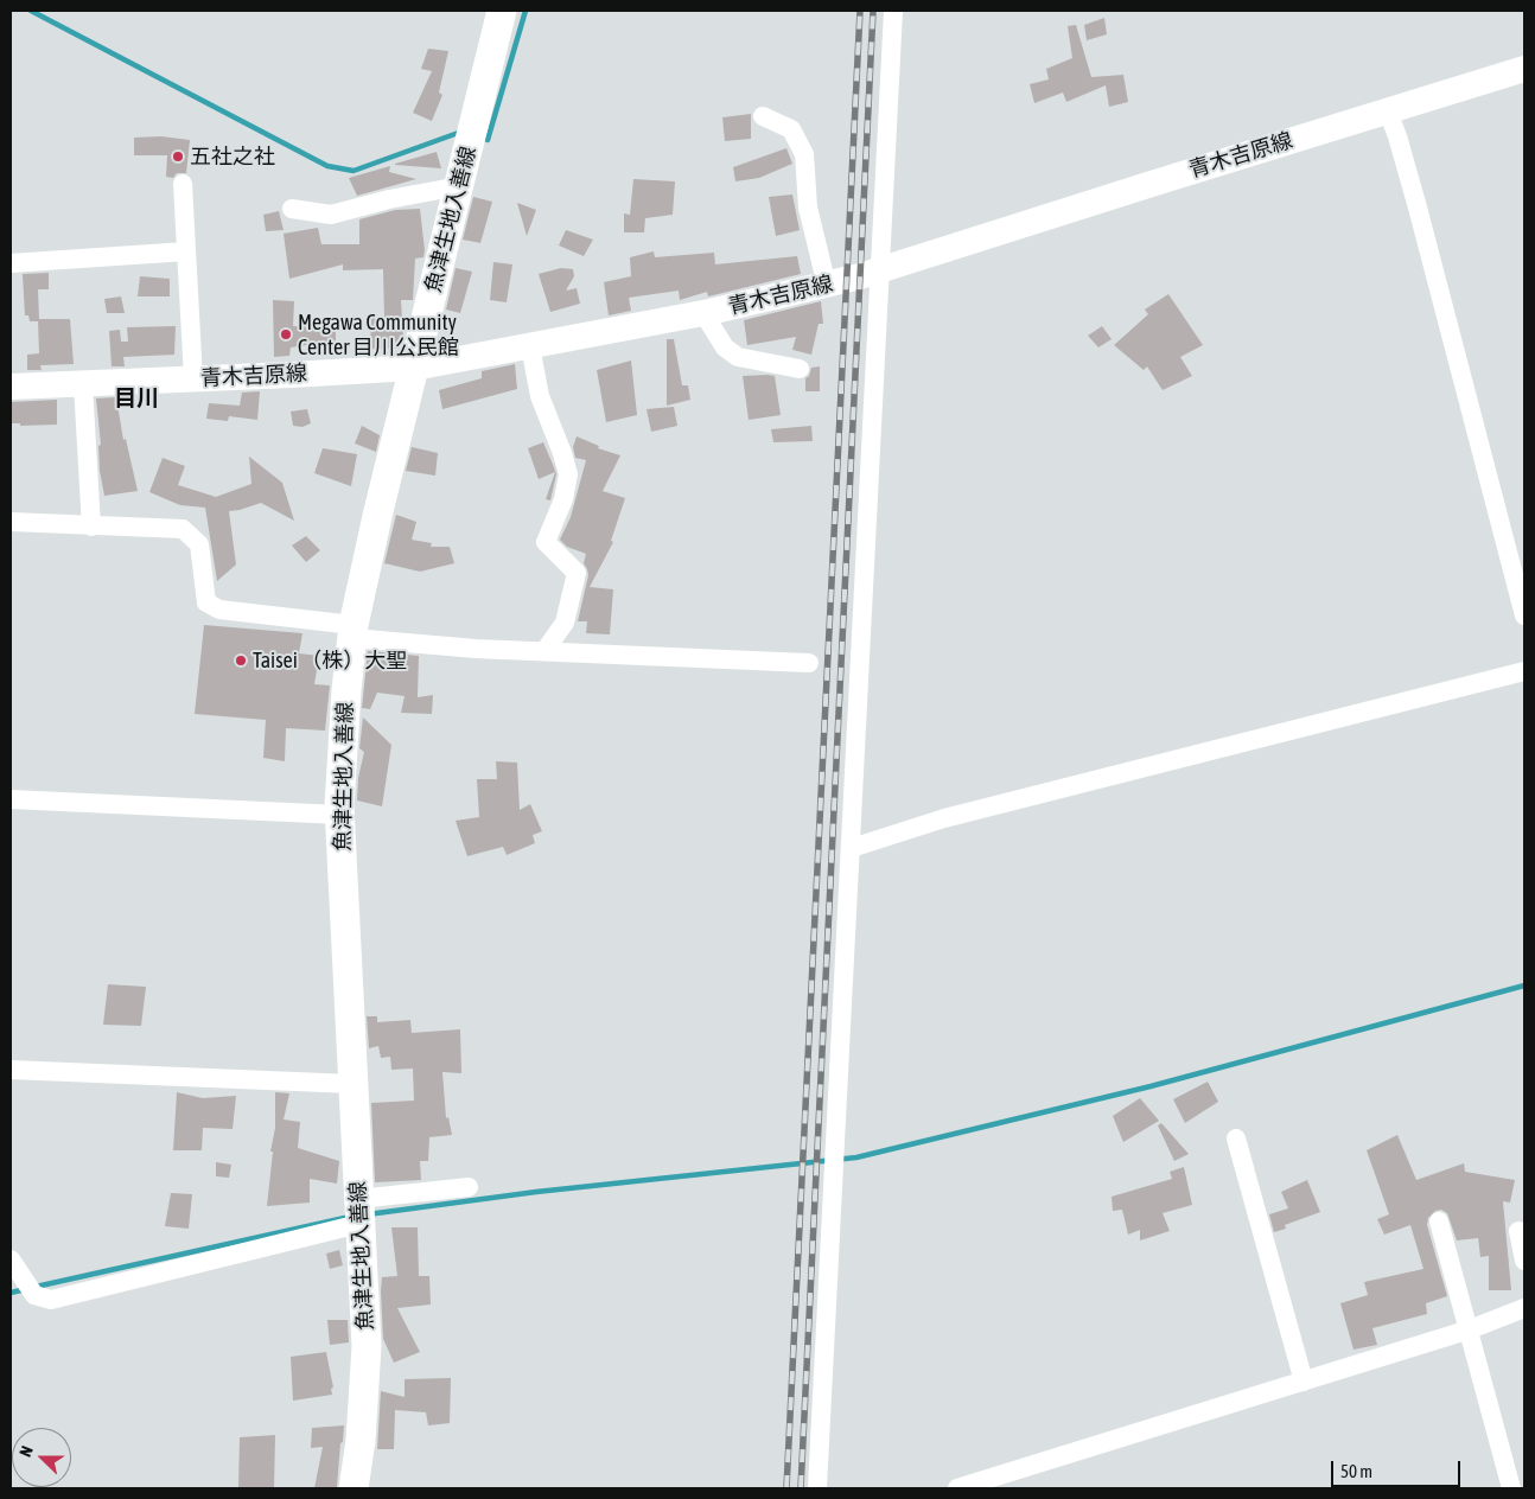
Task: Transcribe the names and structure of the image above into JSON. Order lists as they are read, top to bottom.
{
  "streets": {
    "main road": ["青木吉原線", "魚津生地入善線"]
  },
  "crossings": [
    ["青木吉原線", "魚津生地入善線"]
  ],
  "districts": ["目川"],
  "places": ["五社之社", "Megawa Community Center 目川公民館", "Taisei （株）大聖"],
  "scale_bar": "50 m",
  "north": "left"
}
